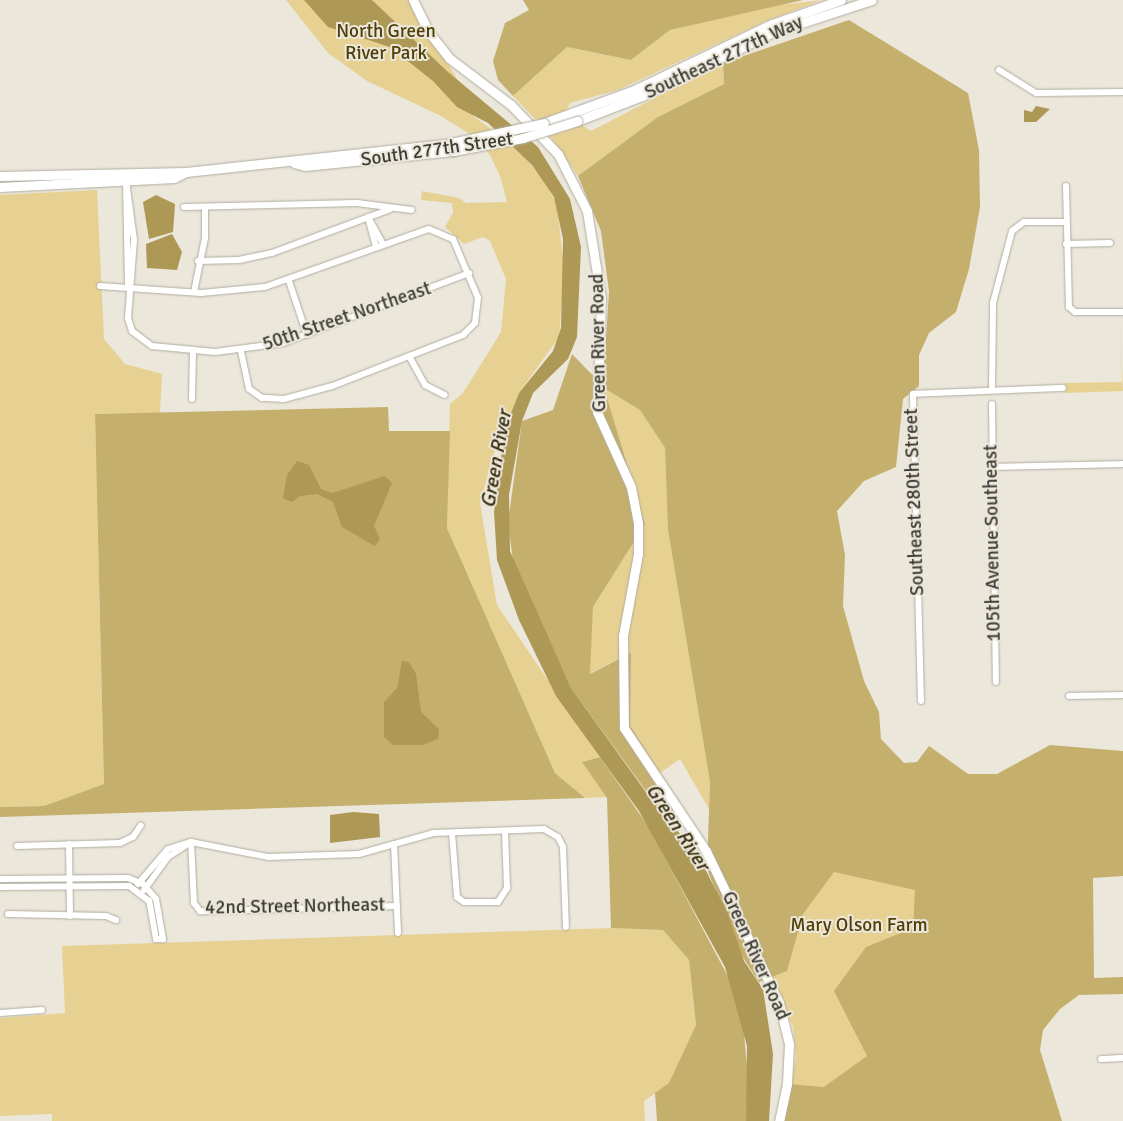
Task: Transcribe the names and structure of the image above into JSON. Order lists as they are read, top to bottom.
{
  "streets": {
    "main road": ["Southeast 277th Way", "South 277th Street", "Green River Road"],
    "street": [
      "50th Street Northeast",
      "Southeast 280th Street",
      "105th Avenue Southeast",
      "42nd Street Northeast"
    ]
  },
  "crossings": [
    ["Southeast 277th Way", "South 277th Street"]
  ],
  "water": ["Green River"],
  "parks": ["North Green River Park", "Mary Olson Farm"]
}
